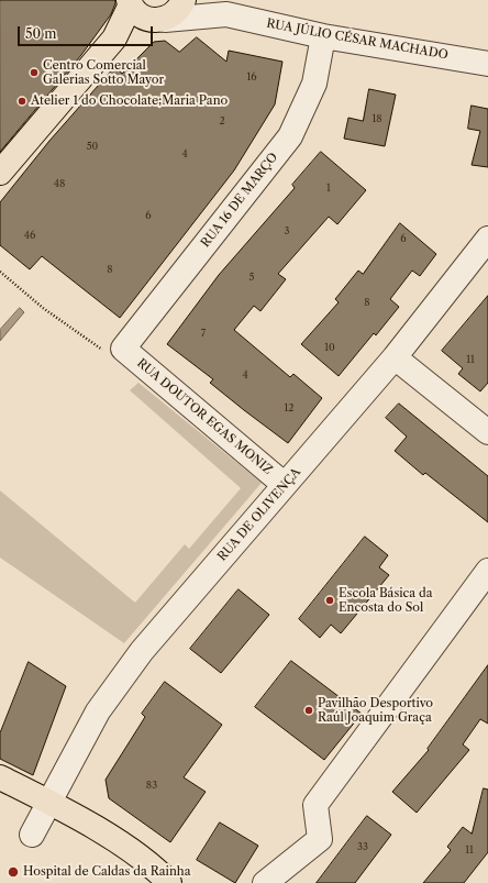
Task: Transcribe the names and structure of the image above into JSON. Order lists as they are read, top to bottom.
{
  "streets": {
    "street": [
      "RUA JÚLIO CÉSAR MACHADO",
      "RUA 16 DE MARÇO",
      "RUA DOUTOR EGAS MONIZ",
      "RUA DE OLIVENÇA"
    ]
  },
  "crossings": [
    ["RUA JÚLIO CÉSAR MACHADO", "RUA 16 DE MARÇO"],
    ["RUA 16 DE MARÇO", "RUA DOUTOR EGAS MONIZ"],
    ["RUA DOUTOR EGAS MONIZ", "RUA DE OLIVENÇA"]
  ],
  "places": [
    "Centro Comercial Galerias Sotto Mayor",
    "Atelier 1 do Chocolate;Maria Pano",
    "Escola Básica da Encosta do Sol",
    "Pavilhão Desportivo Raúl Joaquim Graça",
    "Hospital de Caldas da Rainha"
  ],
  "house_numbers": [
    "16",
    "18",
    "2",
    "50",
    "4",
    "48",
    "1",
    "6",
    "3",
    "46",
    "6",
    "8",
    "5",
    "8",
    "7",
    "10",
    "11",
    "4",
    "12",
    "83",
    "33",
    "11"
  ],
  "scale_bar": "50 m"
}
